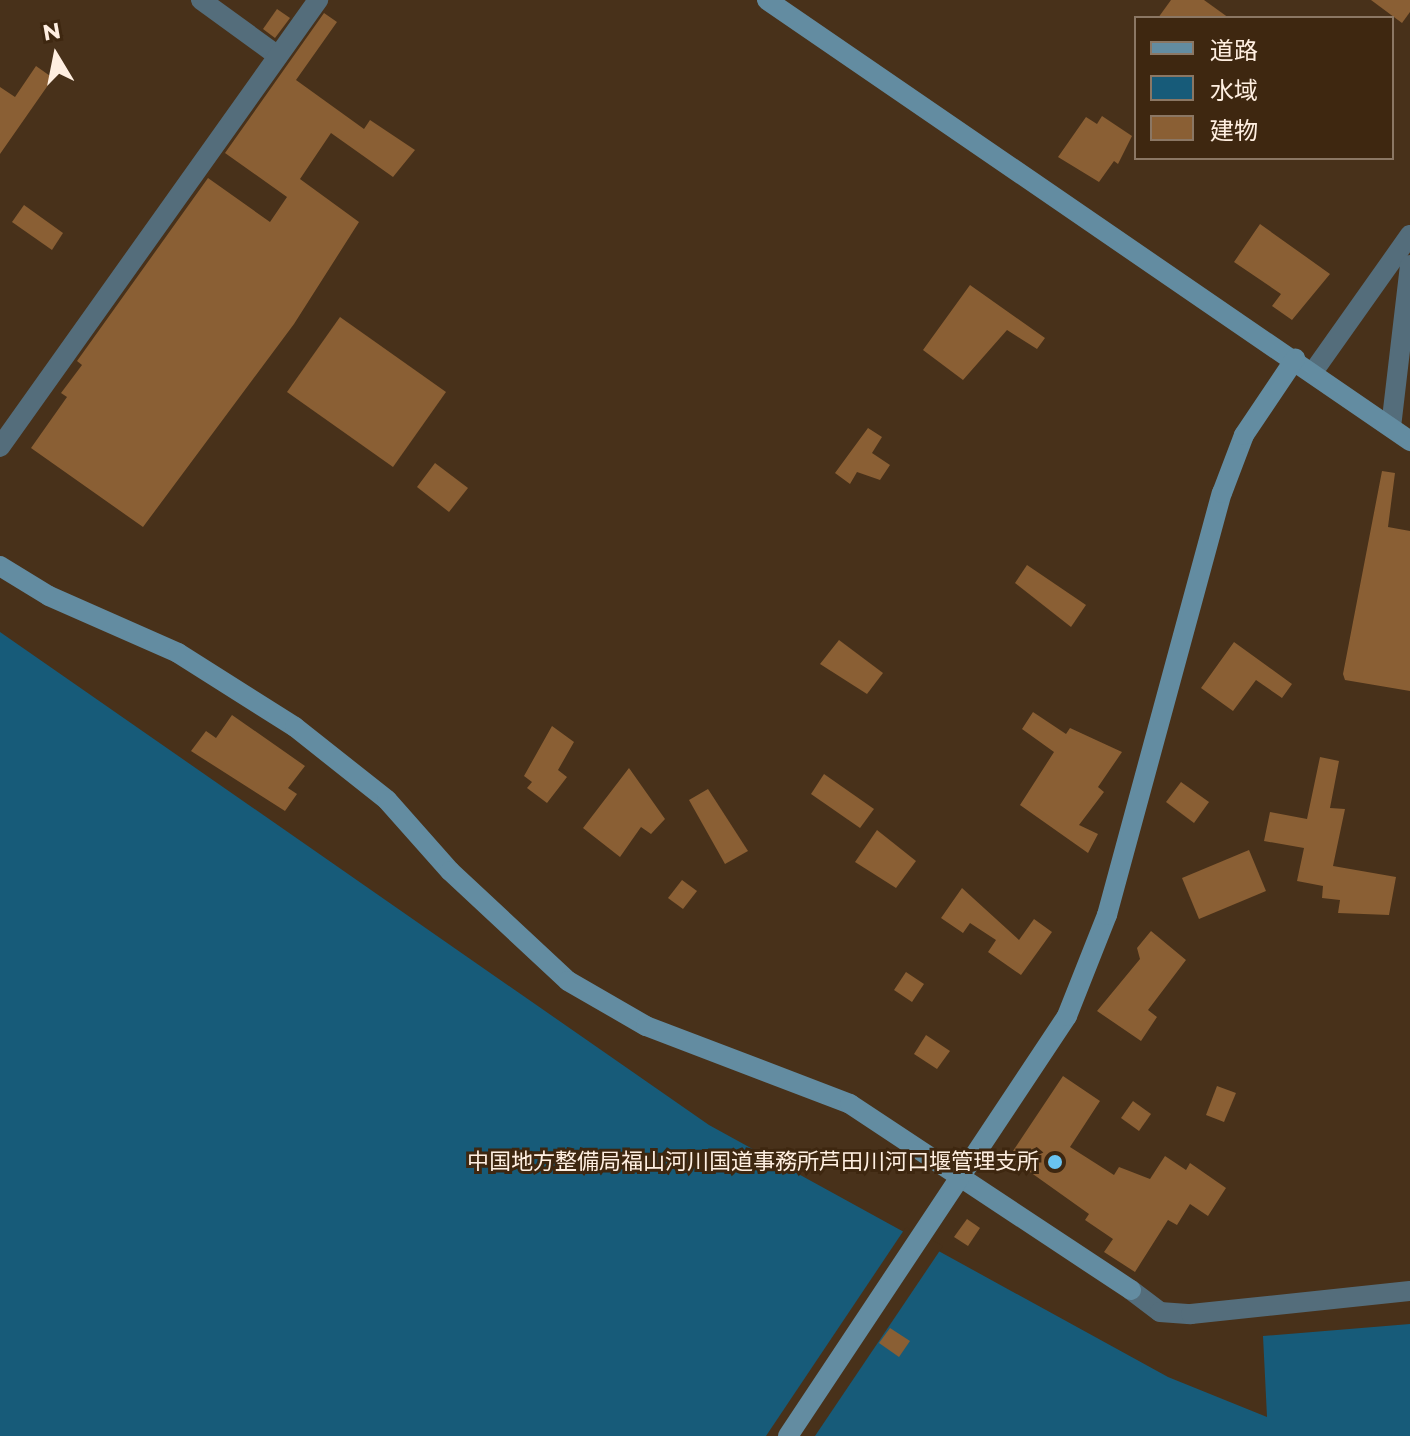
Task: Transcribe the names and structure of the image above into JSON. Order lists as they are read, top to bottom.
{
  "places": ["中国地方整備局福山河川国道事務所芦田川河口堰管理支所"],
  "legend": ["道路", "水域", "建物"],
  "north": "top"
}
